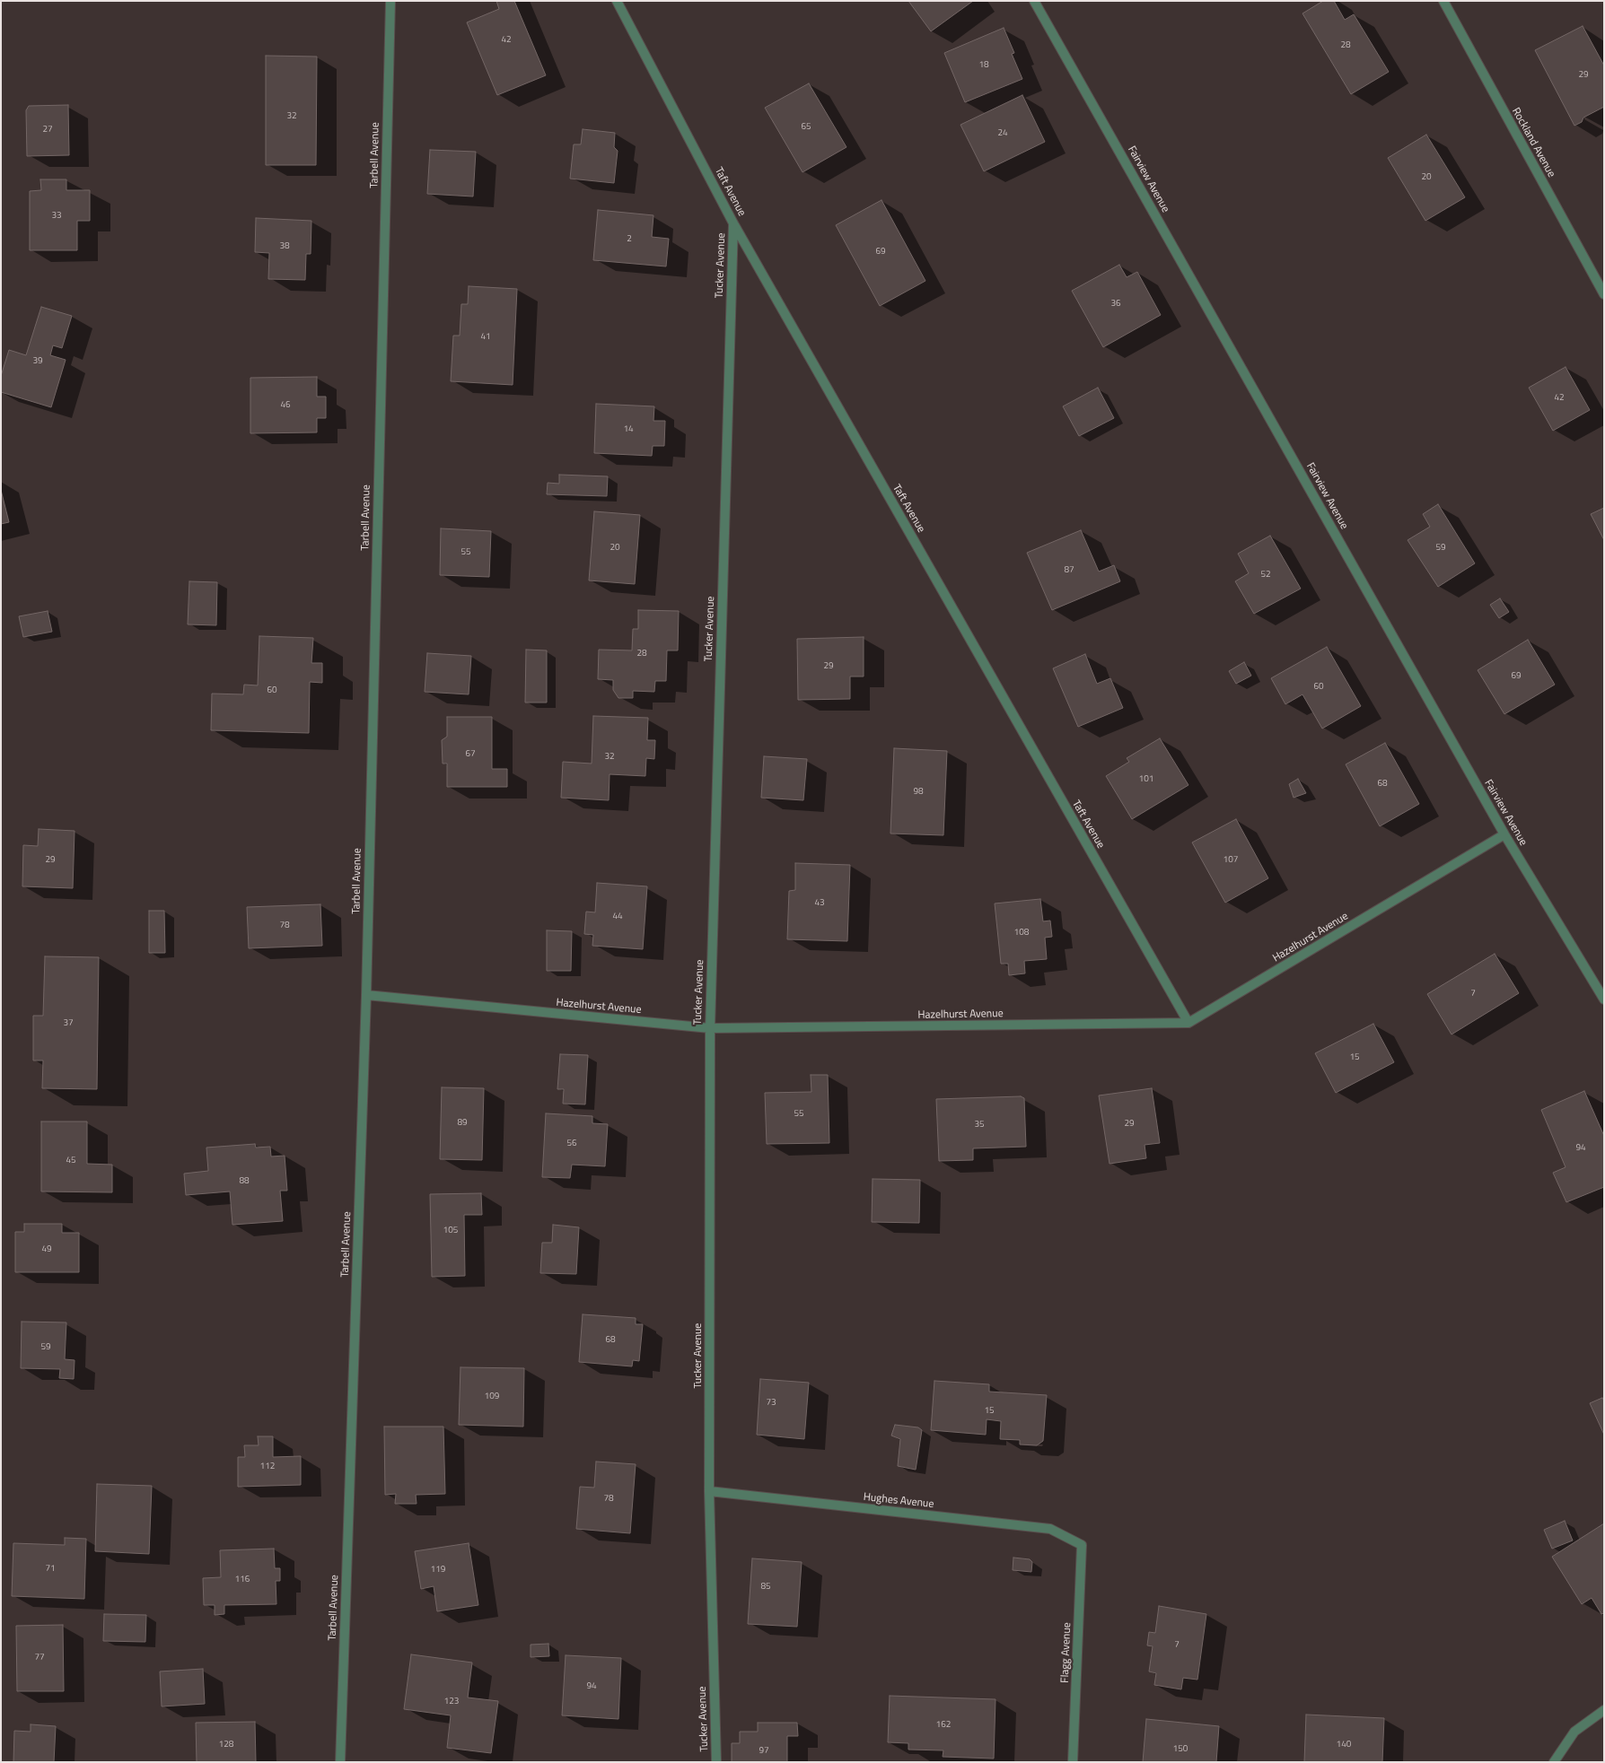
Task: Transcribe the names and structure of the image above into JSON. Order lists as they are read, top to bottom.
{
  "streets": {
    "street": [
      "Rockland Avenue",
      "Tarbell Avenue",
      "Fairview Avenue",
      "Taft Avenue",
      "Tucker Avenue",
      "Hazelhurst Avenue",
      "Hughes Avenue",
      "Flagg Avenue"
    ]
  },
  "crossings": [
    ["Tarbell Avenue", "Hazelhurst Avenue"],
    ["Fairview Avenue", "Hazelhurst Avenue"],
    ["Taft Avenue", "Tucker Avenue"],
    ["Taft Avenue", "Hazelhurst Avenue"],
    ["Tucker Avenue", "Hazelhurst Avenue"],
    ["Tucker Avenue", "Hughes Avenue"],
    ["Hughes Avenue", "Flagg Avenue"]
  ],
  "house_numbers": [
    "42",
    "28",
    "18",
    "29",
    "32",
    "65",
    "27",
    "24",
    "20",
    "33",
    "2",
    "38",
    "69",
    "36",
    "41",
    "39",
    "42",
    "46",
    "14",
    "20",
    "59",
    "55",
    "87",
    "52",
    "28",
    "29",
    "69",
    "60",
    "60",
    "67",
    "32",
    "101",
    "68",
    "98",
    "29",
    "107",
    "43",
    "44",
    "78",
    "108",
    "7",
    "37",
    "15",
    "55",
    "89",
    "29",
    "35",
    "56",
    "94",
    "45",
    "88",
    "105",
    "49",
    "68",
    "59",
    "109",
    "73",
    "15",
    "112",
    "78",
    "71",
    "119",
    "116",
    "85",
    "7",
    "77",
    "94",
    "123",
    "162",
    "128",
    "140",
    "150",
    "97"
  ]
}
